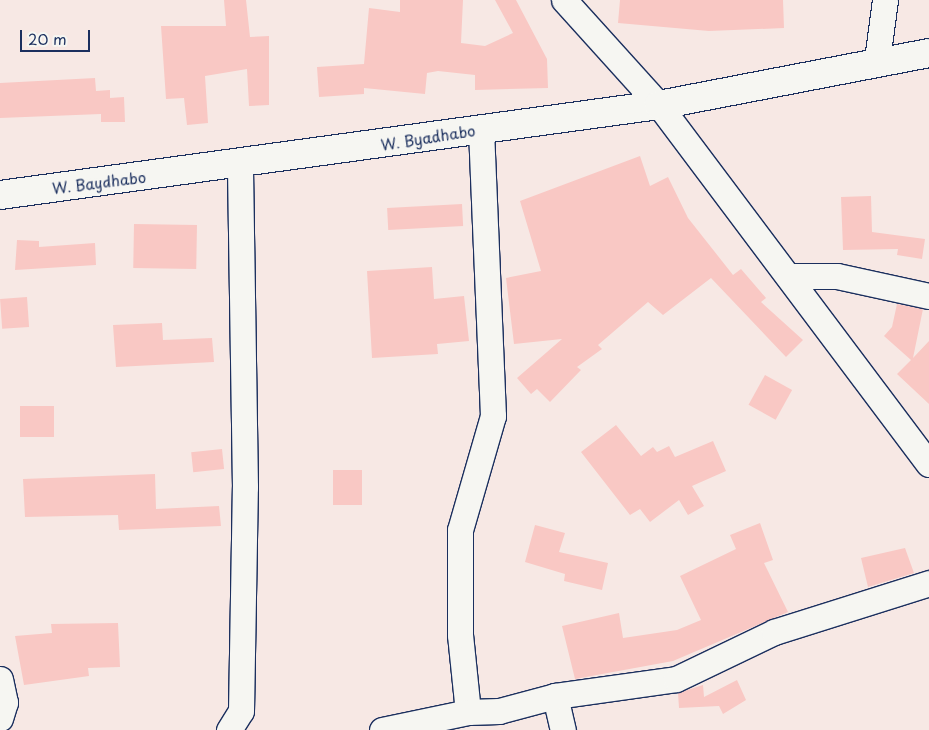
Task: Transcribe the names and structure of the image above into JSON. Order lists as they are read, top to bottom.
{
  "streets": {
    "main road": ["W. Byadhabo", "W. Baydhabo"]
  },
  "crossings": [
    ["W. Byadhabo", "W. Baydhabo"]
  ],
  "scale_bar": "20 m"
}
